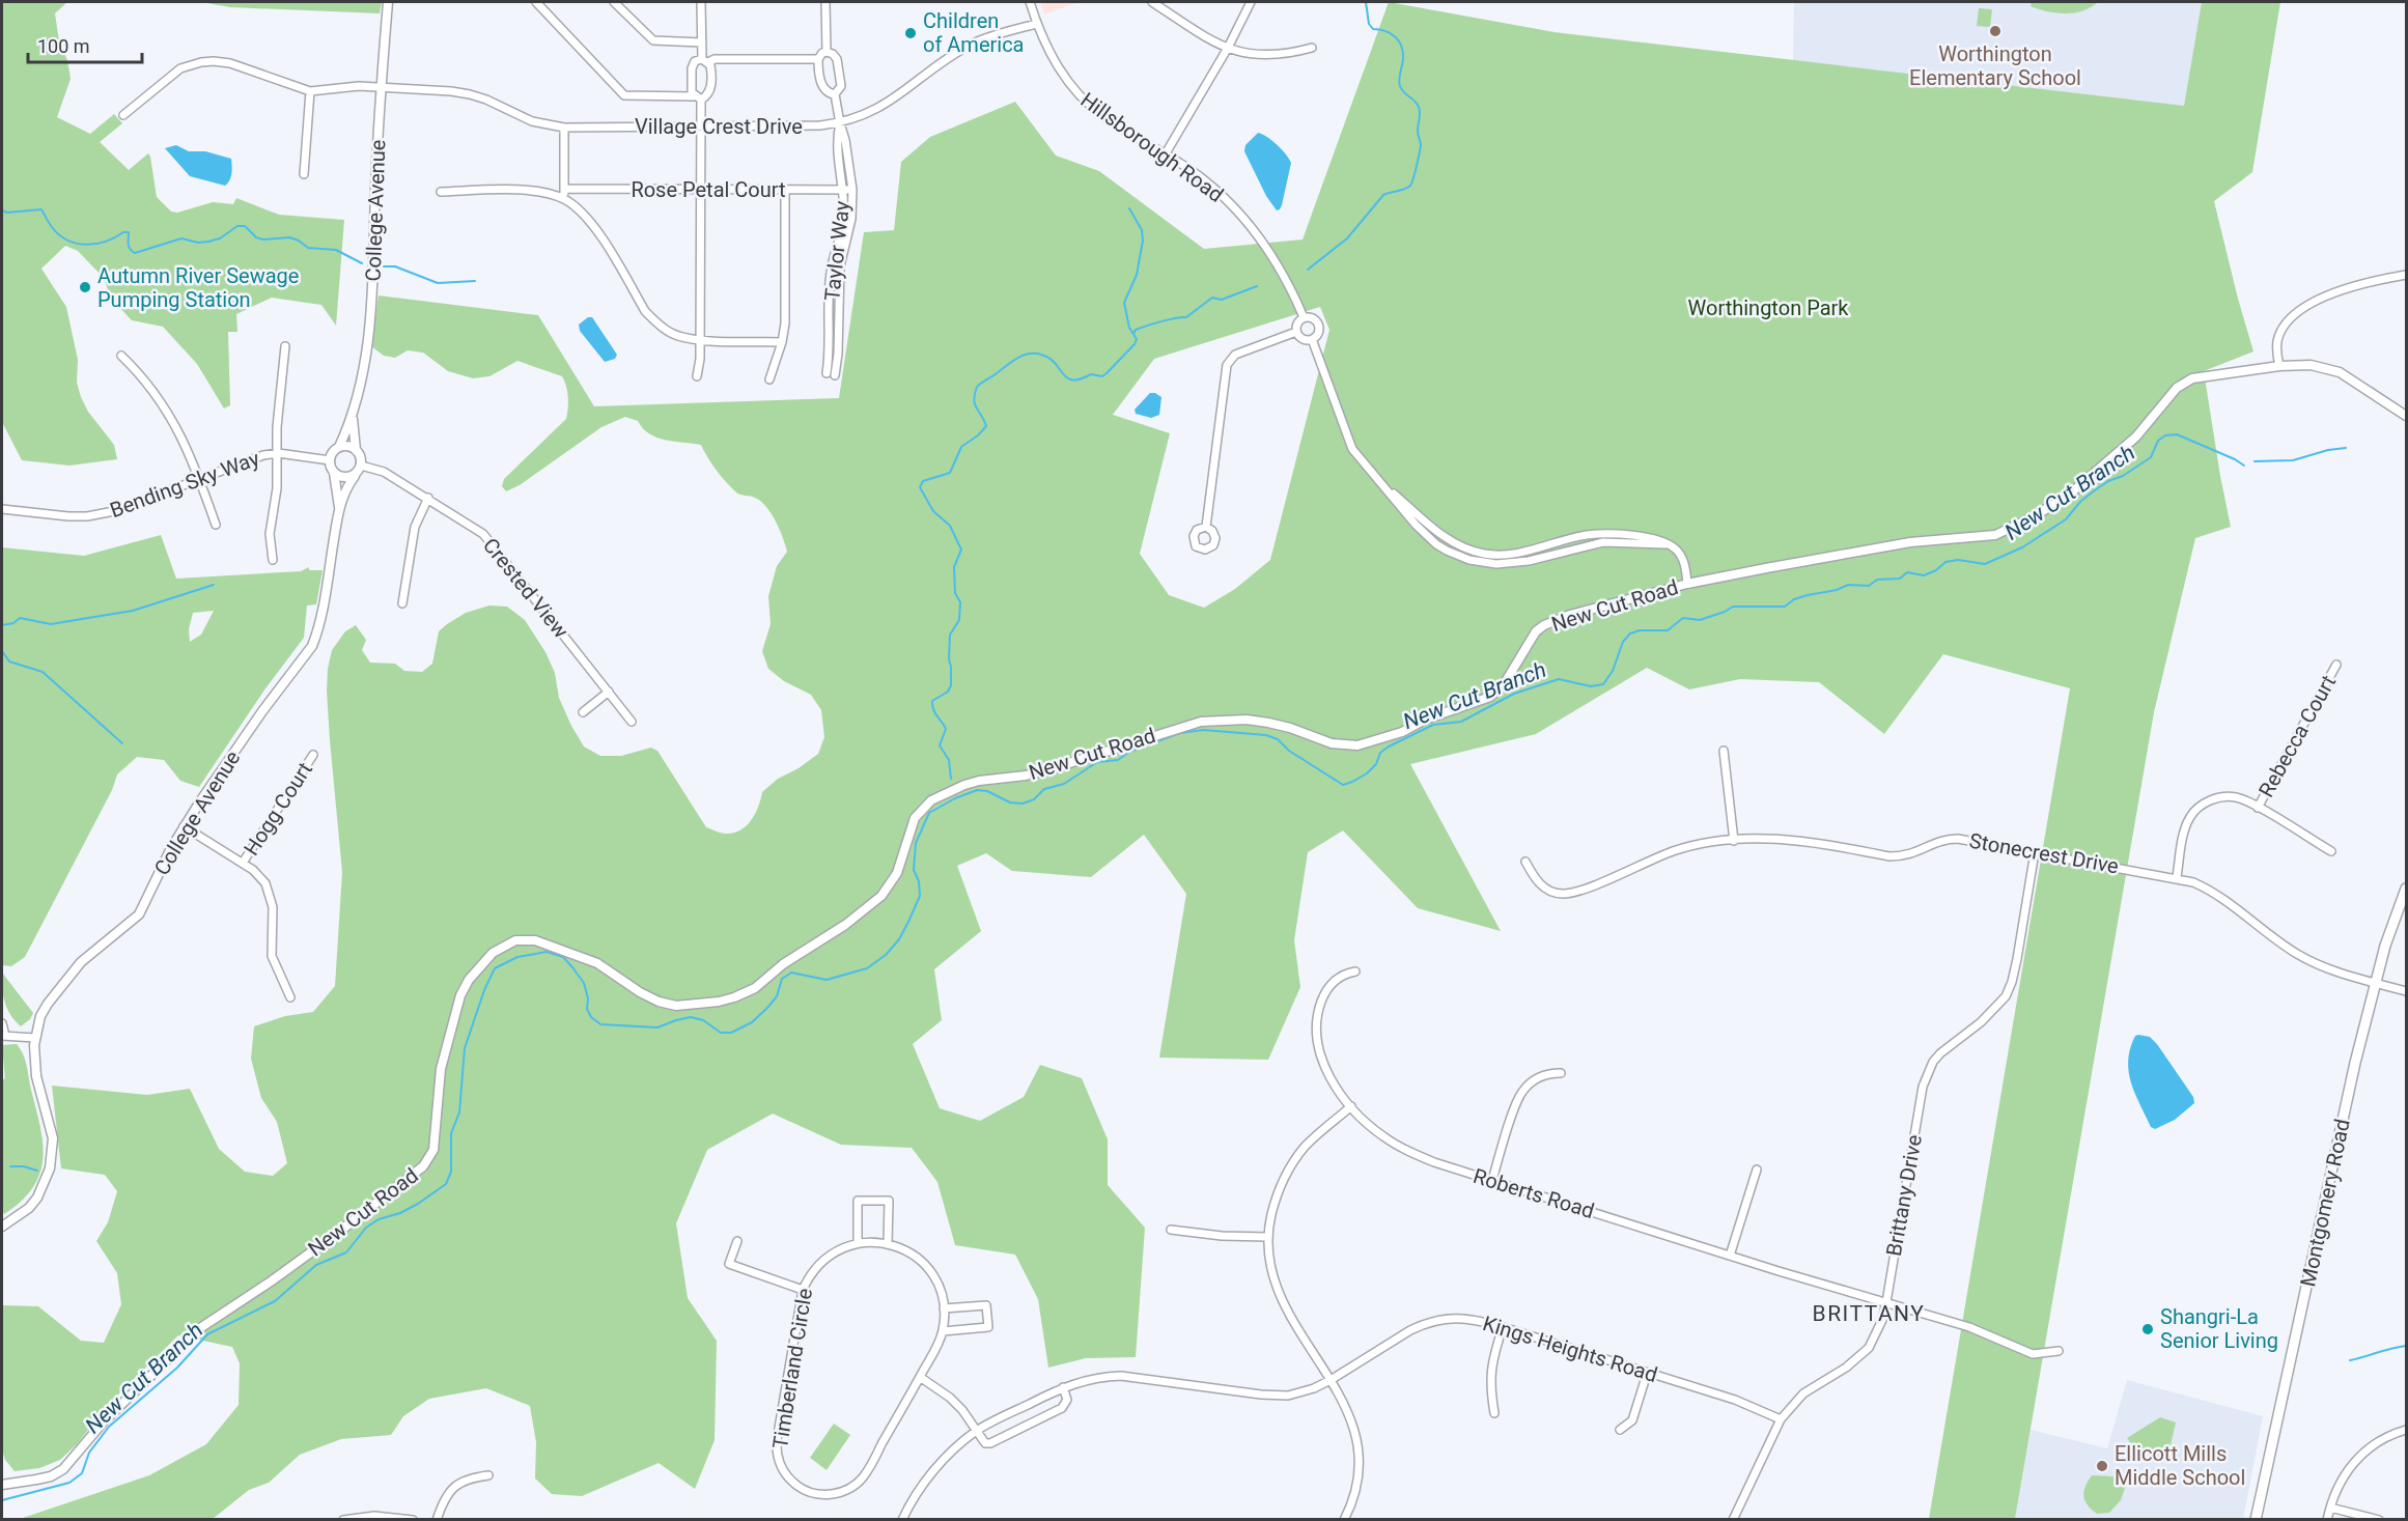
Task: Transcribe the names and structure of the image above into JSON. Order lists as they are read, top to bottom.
{
  "streets": {
    "main road": ["Montgomery Road"],
    "street": [
      "Village Crest Drive",
      "Hillsborough Road",
      "Rose Petal Court",
      "College Avenue",
      "Taylor Way",
      "Bending Sky Way",
      "Crested View",
      "New Cut Road",
      "Rebecca Court",
      "Hogg Court",
      "Stonecrest Drive",
      "Roberts Road",
      "Brittany Drive",
      "Kings Heights Road",
      "Timberland Circle"
    ]
  },
  "crossings": [
    ["Village Crest Drive", "Hillsborough Road"],
    ["Village Crest Drive", "College Avenue"],
    ["Village Crest Drive", "Taylor Way"],
    ["Rose Petal Court", "Taylor Way"],
    ["College Avenue", "Bending Sky Way"],
    ["College Avenue", "Crested View"],
    ["Bending Sky Way", "Crested View"],
    ["Stonecrest Drive", "Brittany Drive"],
    ["Stonecrest Drive", "Montgomery Road"],
    ["Roberts Road", "Brittany Drive"],
    ["Brittany Drive", "Kings Heights Road"]
  ],
  "districts": ["BRITTANY"],
  "water": ["New Cut Branch"],
  "parks": ["Worthington Park"],
  "places": [
    "Worthington Elementary School",
    "Children of America",
    "Autumn River Sewage Pumping Station",
    "Shangri-La Senior Living",
    "Ellicott Mills Middle School"
  ],
  "scale_bar": "100 m"
}
